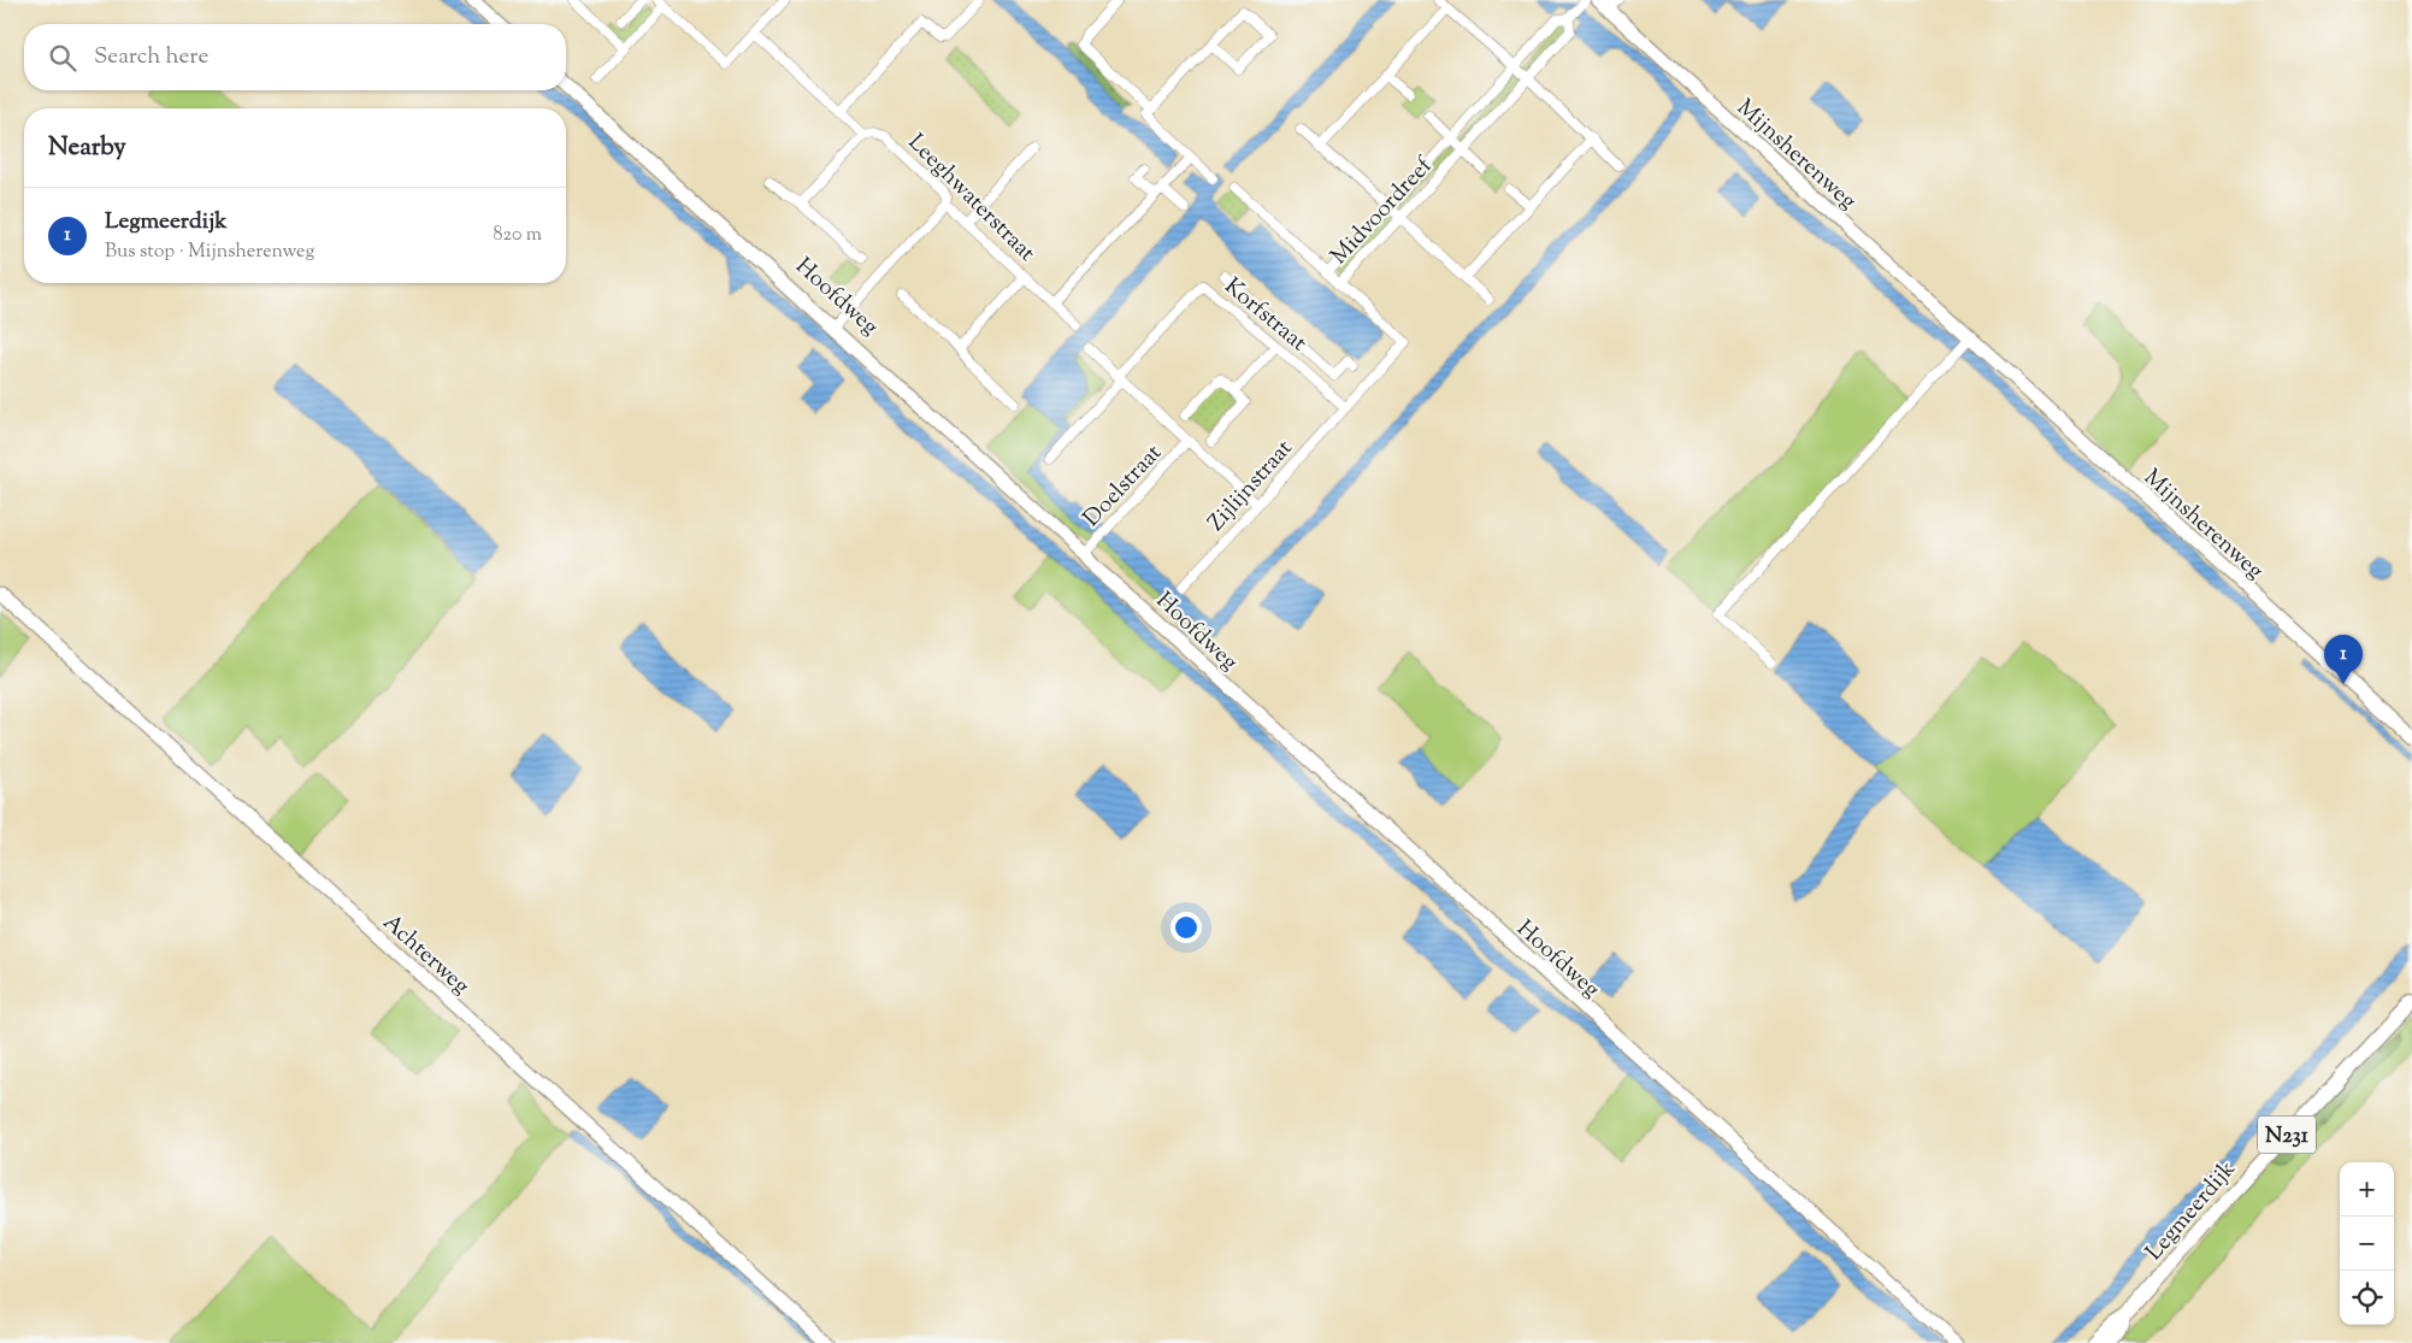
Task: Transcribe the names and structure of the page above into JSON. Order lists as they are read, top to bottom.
{
  "streets": {
    "main road": ["N231", "Legmeerdijk"],
    "street": [
      "Mijnsherenweg",
      "Leeghwaterstraat",
      "Midvoordreef",
      "Hoofdweg",
      "Korfstraat",
      "Doelstraat",
      "Zijlijnstraat",
      "Achterweg"
    ]
  },
  "crossings": [
    ["Mijnsherenweg", "Midvoordreef"],
    ["Midvoordreef", "Zijlijnstraat"],
    ["Hoofdweg", "Doelstraat"],
    ["Korfstraat", "Zijlijnstraat"]
  ],
  "page": {
    "search": "Search here",
    "heading": "Nearby",
    "list": [
      {
        "mark": "1",
        "name": "Legmeerdijk",
        "note": "Bus stop · Mijnsherenweg",
        "value": "820 m"
      }
    ],
    "pins": "1",
    "map_buttons": ["+", "−"]
  }
}
